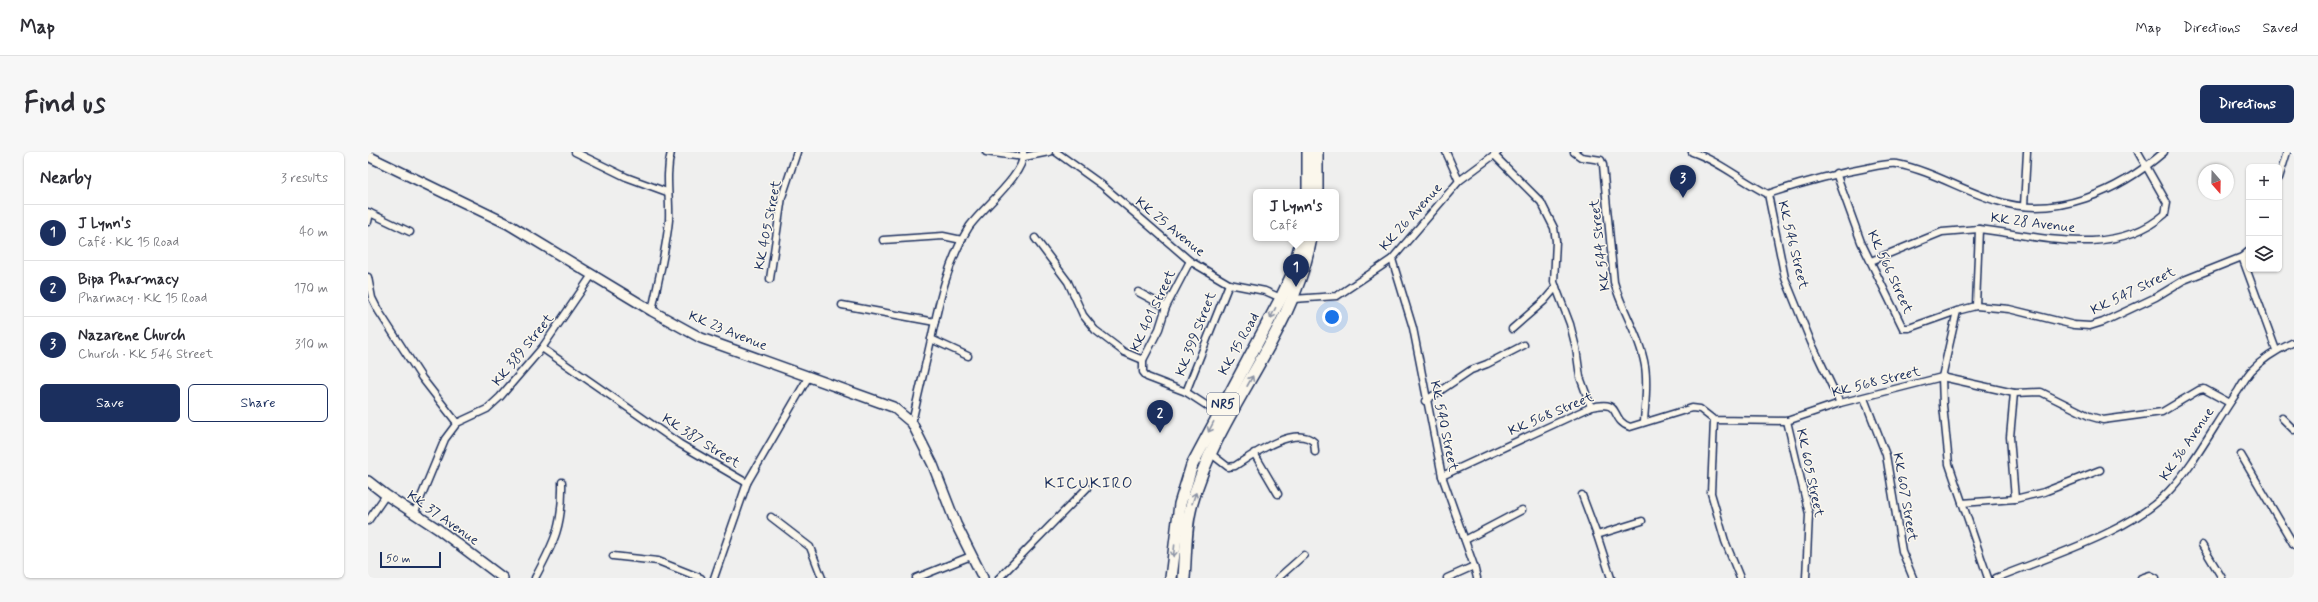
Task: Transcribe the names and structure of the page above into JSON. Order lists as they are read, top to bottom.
{
  "streets": {
    "highway": ["KK 15 Road", "NR5"],
    "main road": ["KK 23 Avenue", "KK 37 Avenue"],
    "street": [
      "KK 26 Avenue",
      "KK 28 Avenue",
      "KK 405 Street",
      "KK 25 Avenue",
      "KK 544 Street",
      "KK 546 Street",
      "KK 566 Street",
      "KK 547 Street",
      "KK 401 Street",
      "KK 399 Street",
      "KK 389 Street",
      "KK 568 Street",
      "KK 540 Street",
      "KK 387 Street",
      "KK 36 Avenue",
      "KK 605 Street",
      "KK 607 Street"
    ]
  },
  "crossings": [
    ["KK 26 Avenue", "KK 15 Road"],
    ["KK 26 Avenue", "KK 540 Street"],
    ["KK 28 Avenue", "KK 547 Street"],
    ["KK 25 Avenue", "KK 401 Street"],
    ["KK 25 Avenue", "KK 399 Street"],
    ["KK 25 Avenue", "KK 15 Road"],
    ["KK 544 Street", "KK 568 Street"],
    ["KK 546 Street", "KK 568 Street"],
    ["KK 401 Street", "KK 399 Street"],
    ["KK 23 Avenue", "KK 389 Street"],
    ["KK 23 Avenue", "KK 387 Street"],
    ["KK 389 Street", "KK 387 Street"],
    ["KK 568 Street", "KK 540 Street"],
    ["KK 568 Street", "KK 605 Street"],
    ["KK 568 Street", "KK 607 Street"]
  ],
  "districts": ["KICUKIRO"],
  "scale_bar": "50 m",
  "north": "bottom",
  "page": {
    "header": "Map",
    "nav": ["Map", "Directions", "Saved"],
    "buttons": [
      "Directions",
      ["Save", "Share"]
    ],
    "title": "Find us",
    "heading": ["Nearby", "3 results"],
    "map_buttons": ["+", "−"],
    "pins": ["3", "1", "2"],
    "popup": ["J Lynn's", "Café"],
    "list": [
      {
        "mark": "1",
        "name": "J Lynn's",
        "note": "Café · KK 15 Road",
        "value": "40 m"
      },
      {
        "mark": "2",
        "name": "Bipa Pharmacy",
        "note": "Pharmacy · KK 15 Road",
        "value": "170 m"
      },
      {
        "mark": "3",
        "name": "Nazarene Church",
        "note": "Church · KK 546 Street",
        "value": "310 m"
      }
    ],
    "scale": "50 m"
  }
}
